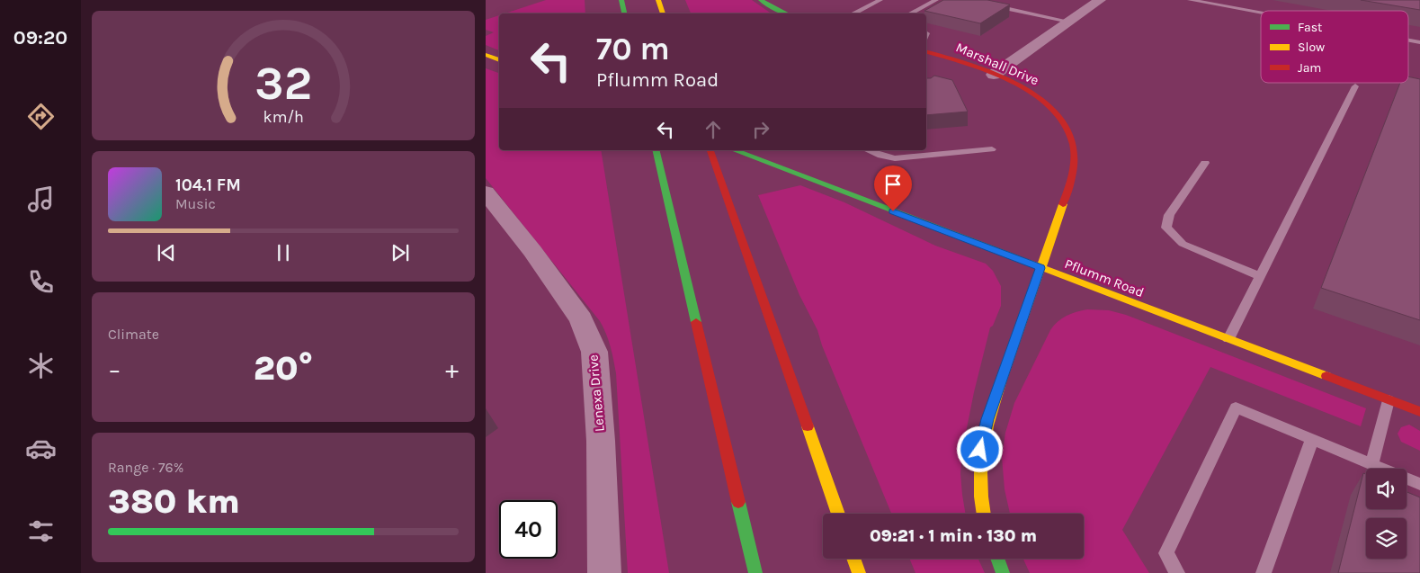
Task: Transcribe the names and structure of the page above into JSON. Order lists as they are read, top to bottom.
{
  "streets": {
    "main road": ["Marshall Drive", "Pflumm Road"],
    "street": ["Lenexa Drive"]
  },
  "crossings": [
    ["Marshall Drive", "Pflumm Road"]
  ],
  "legend": ["Fast", "Slow", "Jam"],
  "page": {
    "tabs": "09:20",
    "turn": ["70 m", "Pflumm Road"],
    "song": ["104.1 FM", "Music"],
    "tile": [
      "Climate",
      ["Range · 76%", "380 km"]
    ],
    "heat": ["−", "20°", "+"],
    "limit": "40",
    "trip": "09:21 · 1 min · 130 m",
    "gauge": ["32", "km/h"]
  }
}
